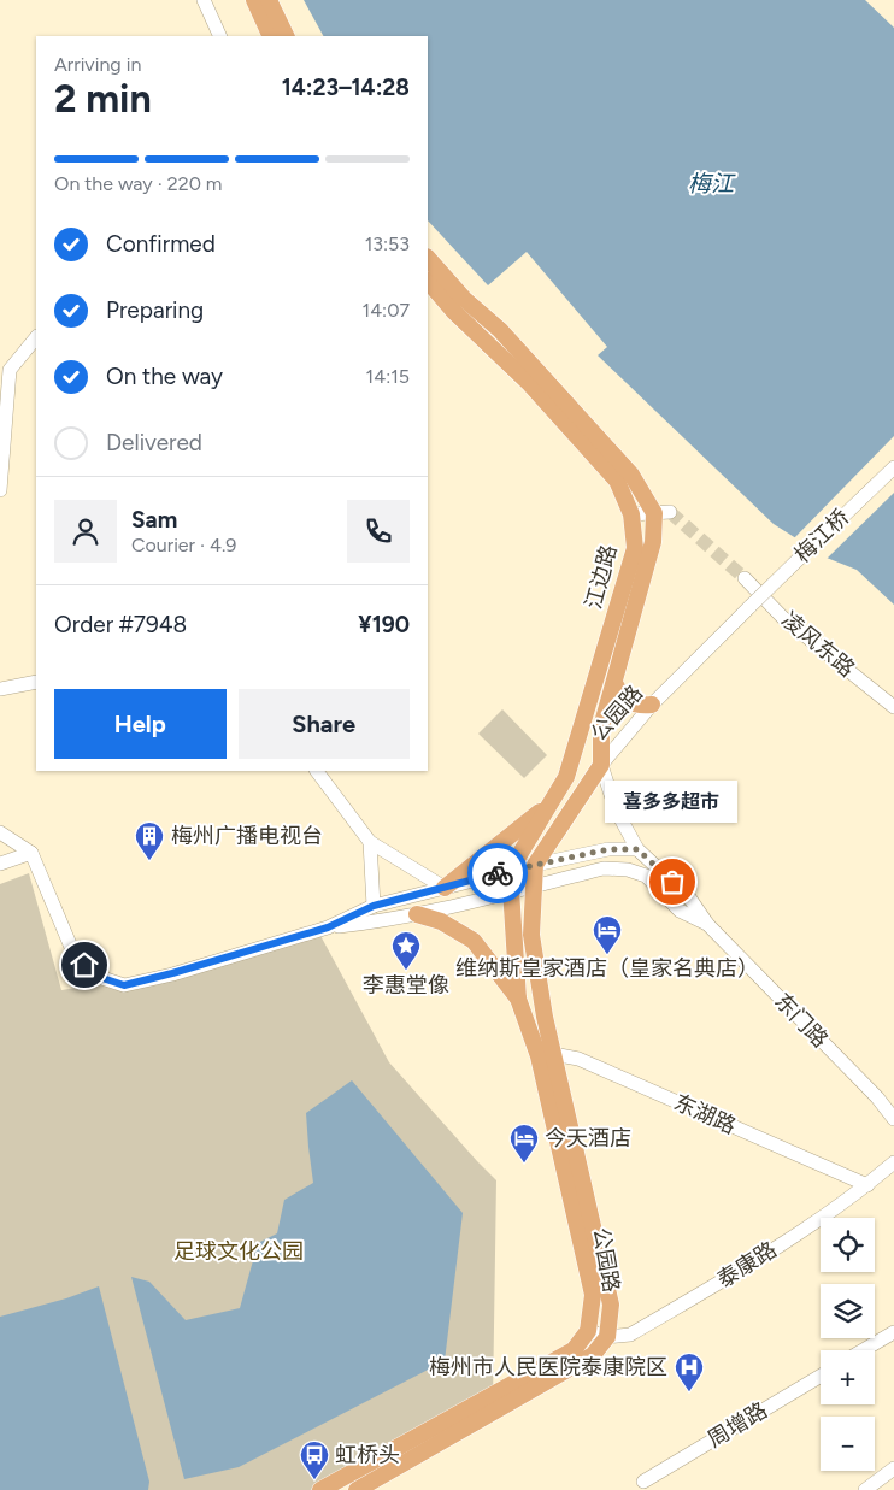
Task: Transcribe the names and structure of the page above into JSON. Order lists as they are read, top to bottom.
{
  "streets": {
    "main road": ["江边路", "公园路"],
    "street": [
      "梅江桥",
      "凌风东路",
      "东门路",
      "东湖路",
      "泰康路",
      "周增路"
    ]
  },
  "crossings": [
    ["梅江桥", "公园路"],
    ["江边路", "公园路"],
    ["江边路", "东门路"],
    ["公园路", "东门路"],
    ["公园路", "东湖路"],
    ["公园路", "泰康路"],
    ["东湖路", "泰康路"]
  ],
  "water": ["梅江"],
  "parks": ["足球文化公园"],
  "places": {
    "building": ["梅州广播电视台"],
    "other": ["喜多多超市"],
    "hotel": ["维纳斯皇家酒店（皇家名典店）", "今天酒店"],
    "place": ["李惠堂像"],
    "hospital": ["梅州市人民医院泰康院区"],
    "bus stop": ["虹桥头"]
  },
  "page": {
    "heading": ["2 min", "Arriving in", "14:23–14:28"],
    "panel": [
      "Sam",
      "Courier · 4.9",
      "Order #7948",
      "¥190"
    ],
    "bar": "On the way · 220 m",
    "list": [
      ["Confirmed", "13:53"],
      ["Preparing", "14:07"],
      ["On the way", "14:15"],
      "Delivered"
    ],
    "buttons": ["Help", "Share"],
    "bubble": "喜多多超市",
    "map_buttons": ["+", "−"]
  }
}
